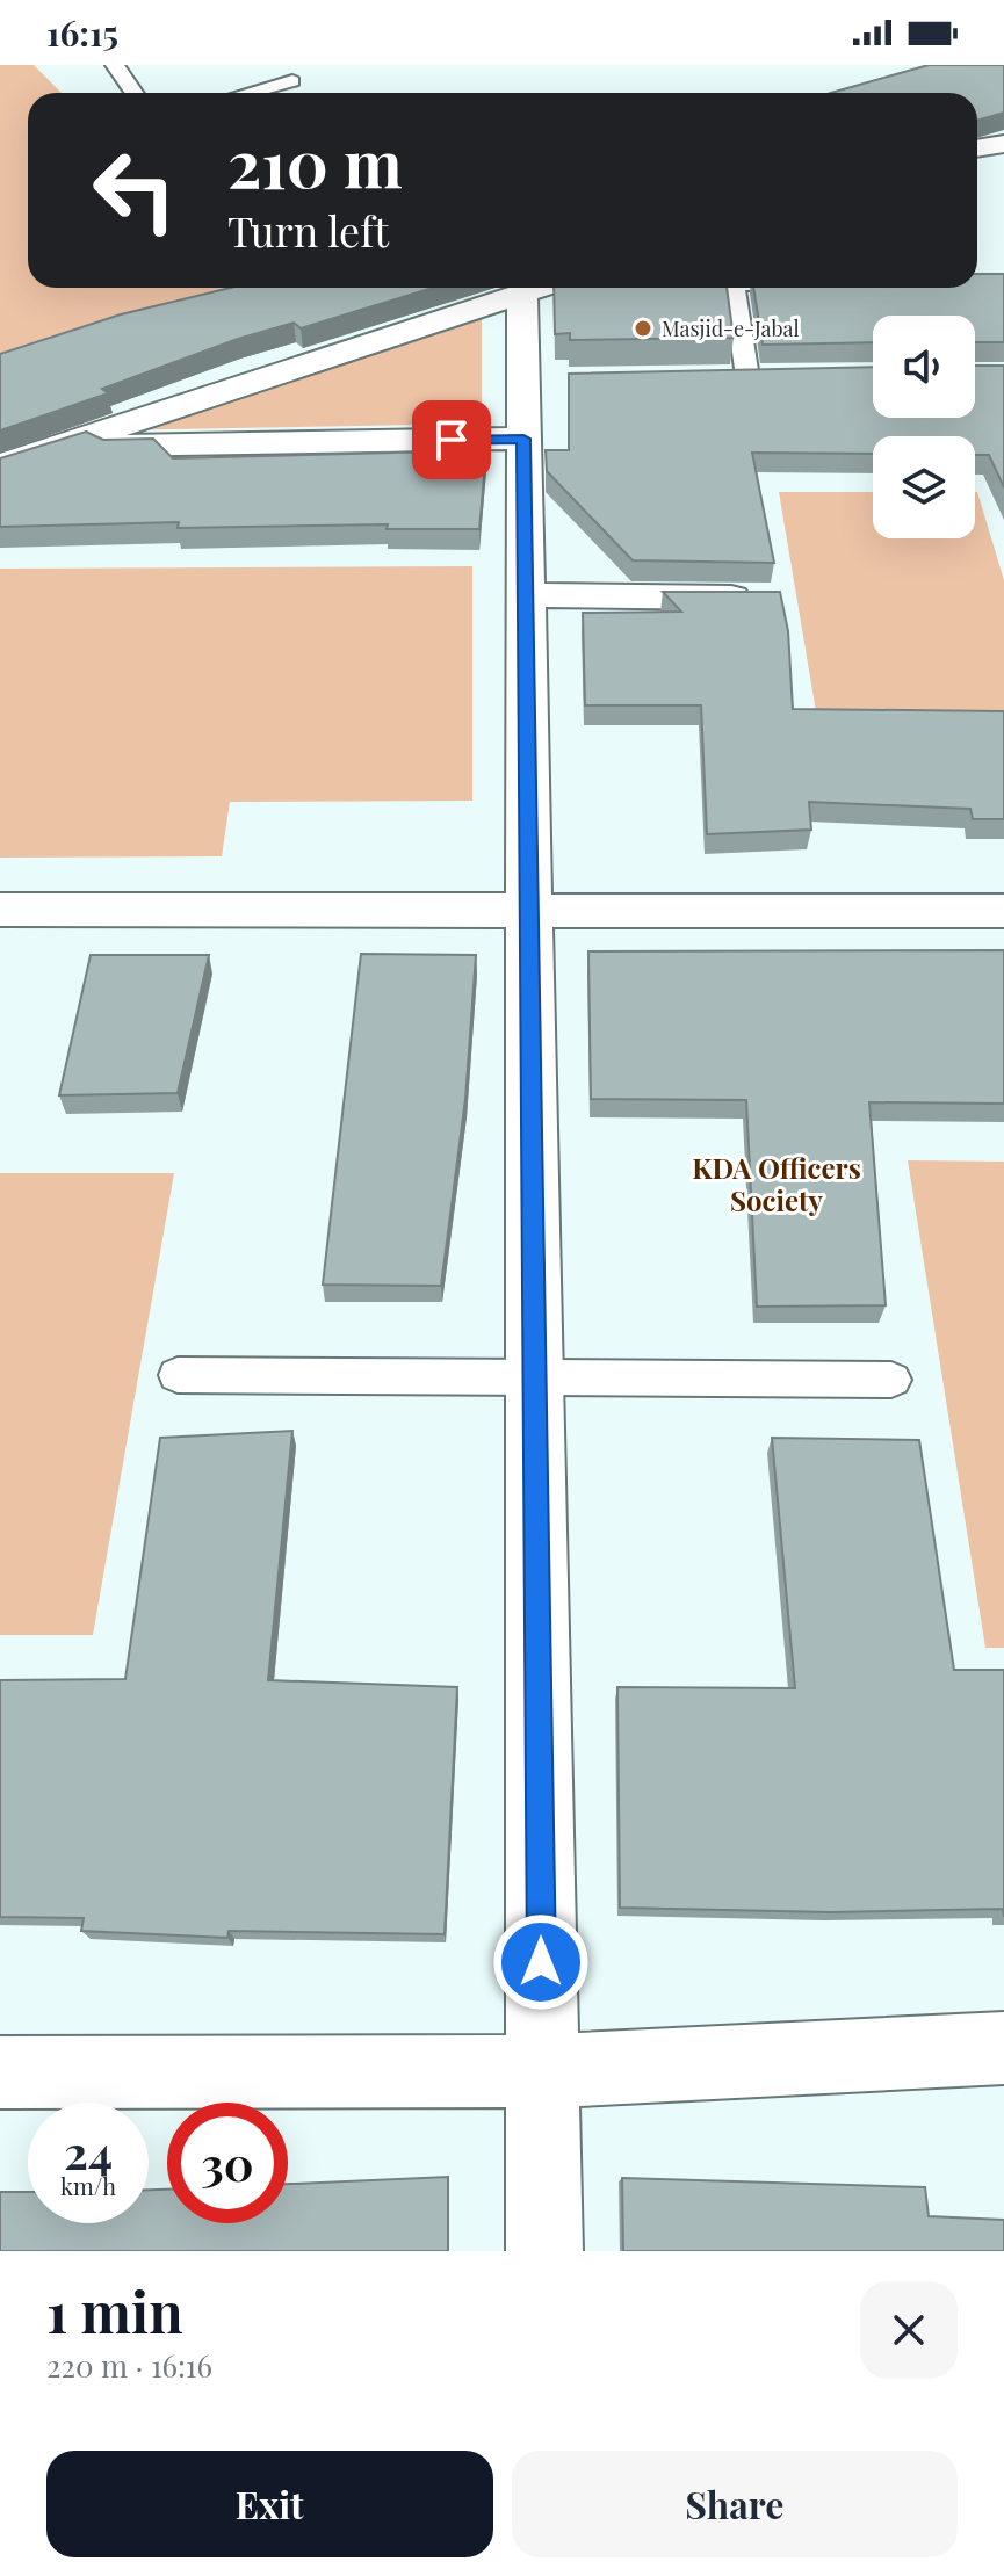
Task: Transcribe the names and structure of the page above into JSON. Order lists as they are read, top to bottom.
{
  "districts": ["KDA Officers Society"],
  "places": ["Masjid-e-Jabal"],
  "page": {
    "status": "16:15",
    "turn": ["210 m", "Turn left"],
    "speed": "24 km/h",
    "limit": "30",
    "heading": ["1 min", "220 m · 16:16"],
    "buttons": ["Exit", "Share"]
  }
}
